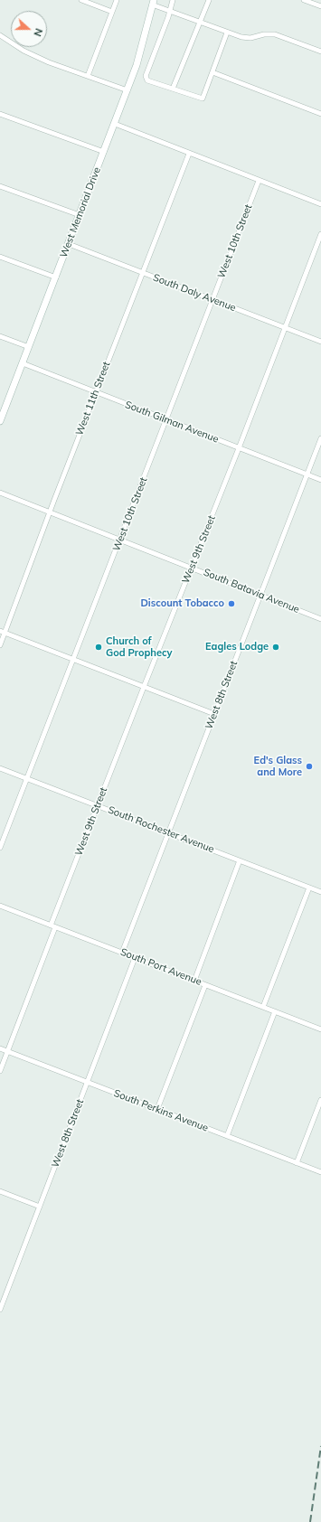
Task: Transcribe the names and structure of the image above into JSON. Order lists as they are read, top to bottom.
{
  "streets": {
    "main road": ["West Memorial Drive"],
    "street": [
      "West 10th Street",
      "South Daly Avenue",
      "West 11th Street",
      "South Gilman Avenue",
      "West 9th Street",
      "South Batavia Avenue",
      "West 8th Street",
      "South Rochester Avenue",
      "South Port Avenue",
      "South Perkins Avenue"
    ]
  },
  "crossings": [
    ["West Memorial Drive", "South Daly Avenue"],
    ["West Memorial Drive", "South Gilman Avenue"],
    ["West 10th Street", "South Daly Avenue"],
    ["West 10th Street", "South Gilman Avenue"],
    ["West 10th Street", "South Batavia Avenue"],
    ["West 10th Street", "South Rochester Avenue"],
    ["South Daly Avenue", "West 11th Street"],
    ["South Daly Avenue", "West 9th Street"],
    ["West 11th Street", "South Gilman Avenue"],
    ["West 11th Street", "South Batavia Avenue"],
    ["South Gilman Avenue", "West 9th Street"],
    ["South Gilman Avenue", "West 8th Street"],
    ["West 9th Street", "South Batavia Avenue"],
    ["West 9th Street", "South Rochester Avenue"],
    ["West 9th Street", "South Port Avenue"],
    ["West 9th Street", "South Perkins Avenue"],
    ["South Batavia Avenue", "West 8th Street"],
    ["West 8th Street", "South Rochester Avenue"],
    ["West 8th Street", "South Port Avenue"],
    ["West 8th Street", "South Perkins Avenue"]
  ],
  "places": [
    "Discount Tobacco",
    "Church of God Prophecy",
    "Eagles Lodge",
    "Ed's Glass and More"
  ],
  "north": "right"
}
